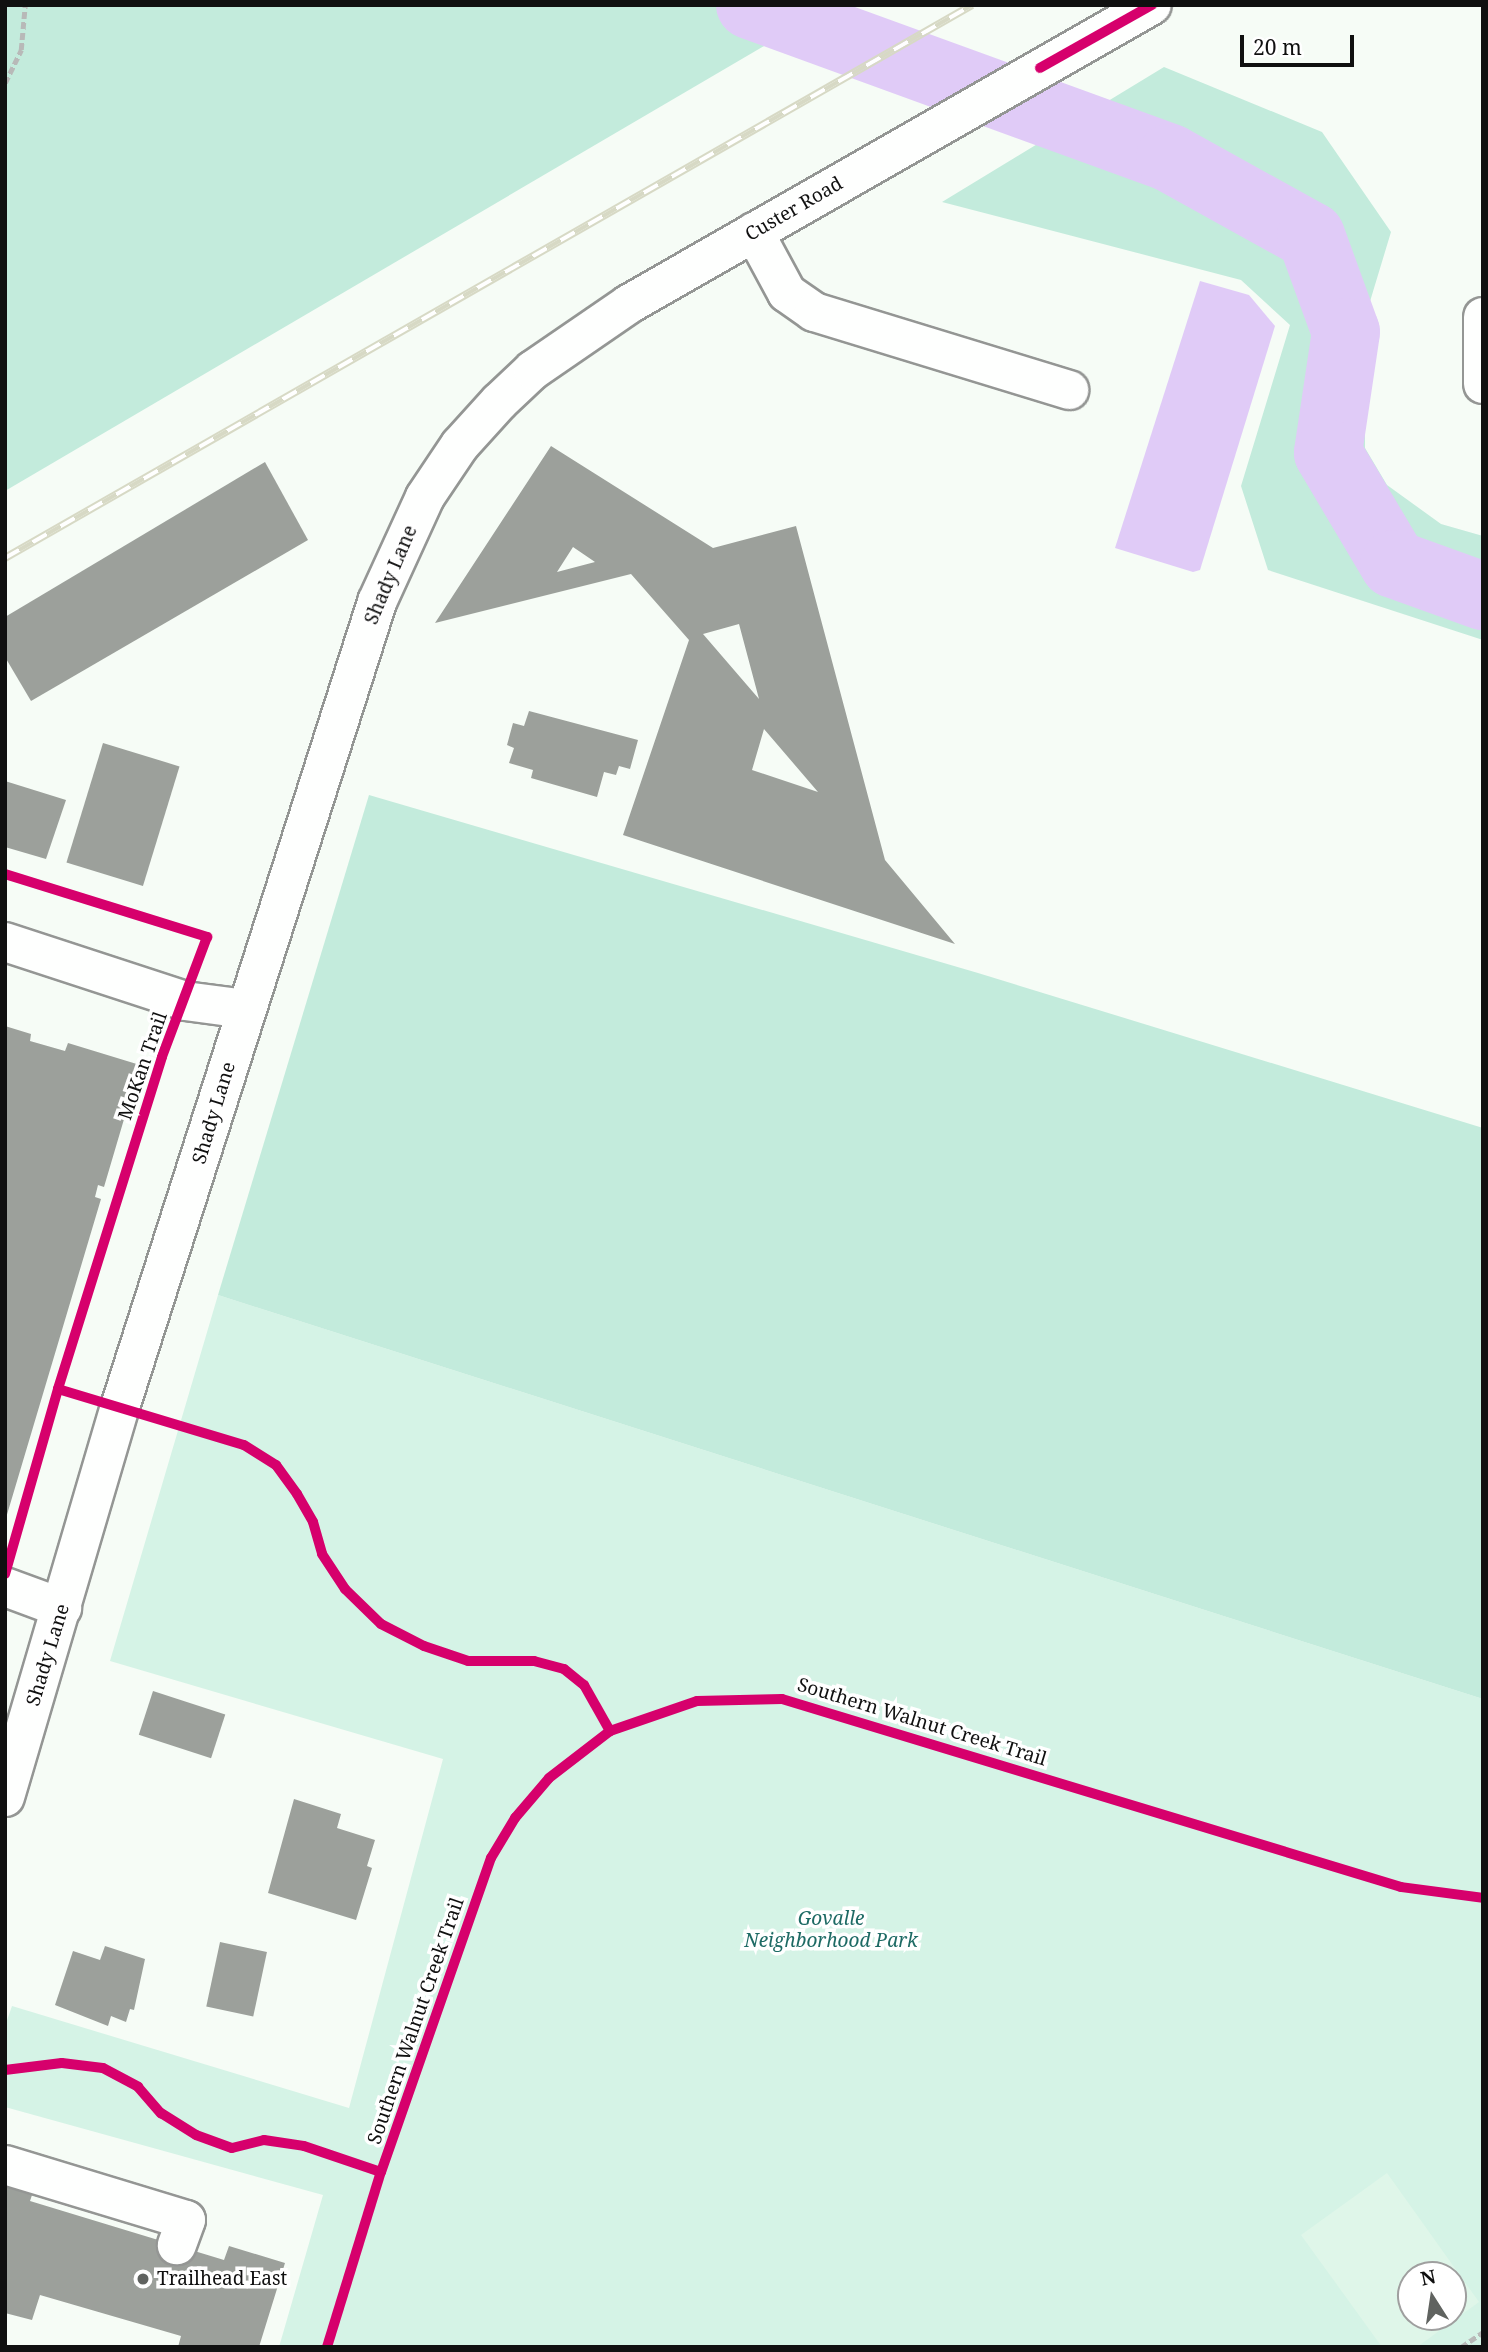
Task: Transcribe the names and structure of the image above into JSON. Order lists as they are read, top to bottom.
{
  "streets": {
    "street": ["Custer Road", "Shady Lane"],
    "cycle path": ["MoKan Trail", "Southern Walnut Creek Trail"]
  },
  "crossings": [
    ["Custer Road", "Shady Lane"]
  ],
  "parks": ["Govalle Neighborhood Park"],
  "places": ["Trailhead East"],
  "scale_bar": "20 m",
  "north": "top"
}
